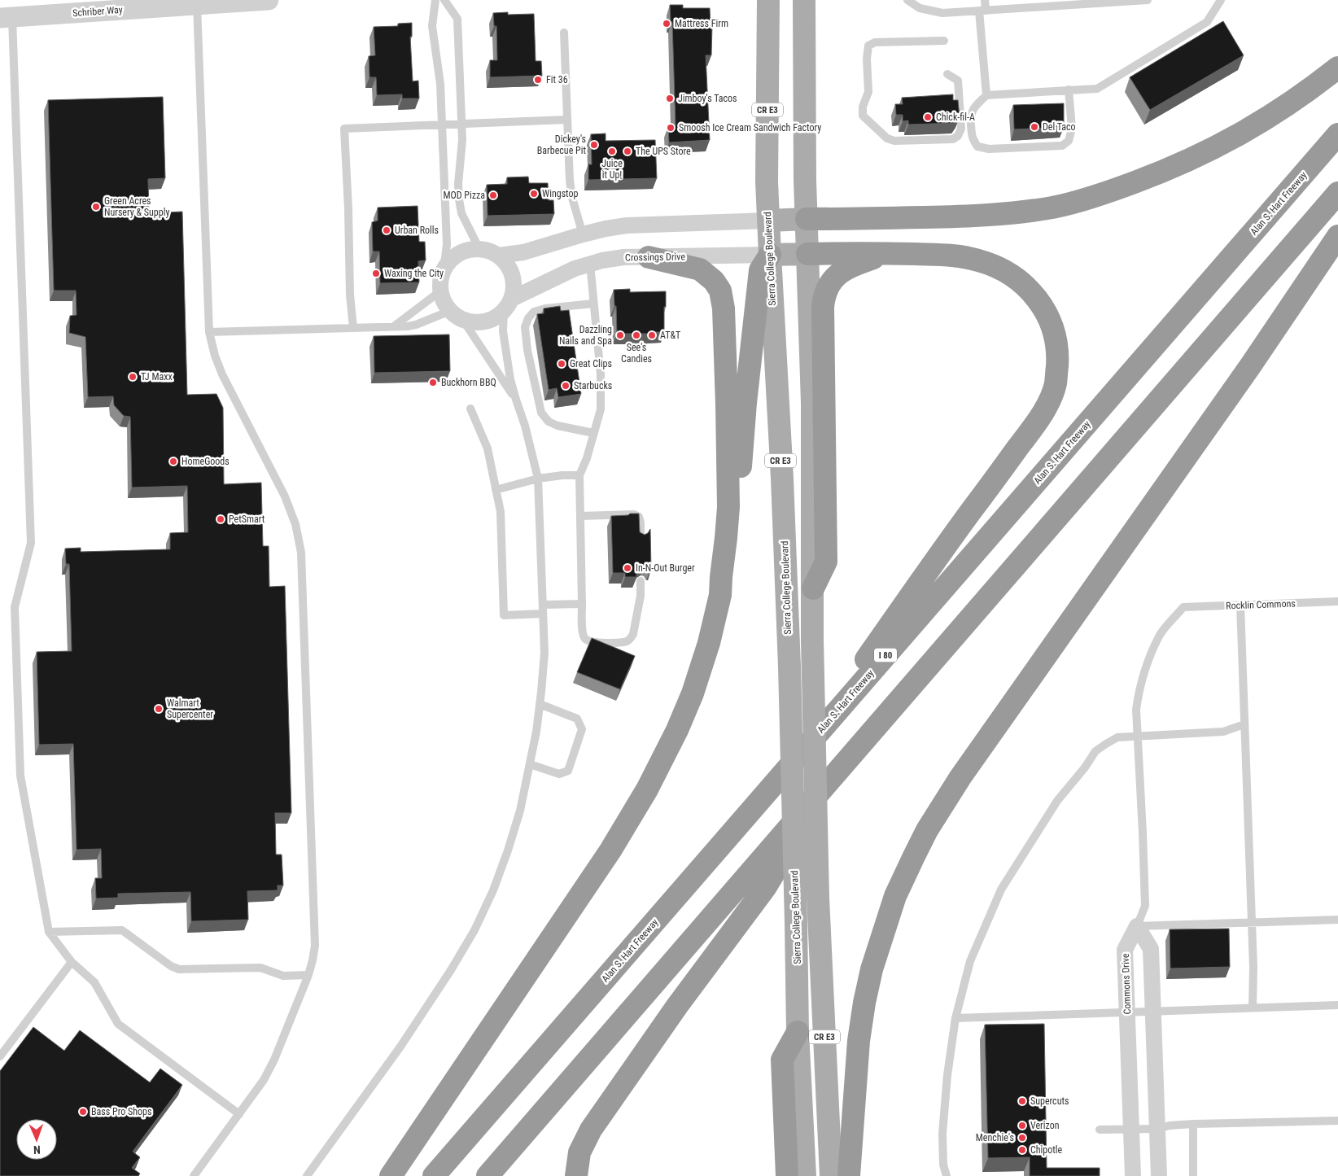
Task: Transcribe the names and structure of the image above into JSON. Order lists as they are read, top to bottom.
{
  "streets": {
    "highway": ["Alan S. Hart Freeway", "I 80"],
    "main road": ["CR E3", "Crossings Drive", "Sierra College Boulevard"],
    "street": ["Schriber Way", "Commons Drive"],
    "lane": ["Rocklin Commons"]
  },
  "crossings": [
    ["CR E3", "Crossings Drive"],
    ["Crossings Drive", "Sierra College Boulevard"]
  ],
  "places": [
    "Mattress Firm",
    "Fit 36",
    "Jimboy's Tacos",
    "Chick-fil-A",
    "Del Taco",
    "Smoosh Ice Cream Sandwich Factory",
    "Dickey's Barbecue Pit",
    "Juice it Up!",
    "The UPS Store",
    "Wingstop",
    "MOD Pizza",
    "Green Acres Nursery & Supply",
    "Urban Rolls",
    "Waxing the City",
    "Dazzling Nails and Spa",
    "See's Candies",
    "AT&T",
    "Great Clips",
    "TJ Maxx",
    "Buckhorn BBQ",
    "Starbucks",
    "HomeGoods",
    "PetSmart",
    "In-N-Out Burger",
    "Walmart Supercenter",
    "Supercuts",
    "Bass Pro Shops",
    "Verizon",
    "Menchie's",
    "Chipotle"
  ],
  "north": "bottom"
}
